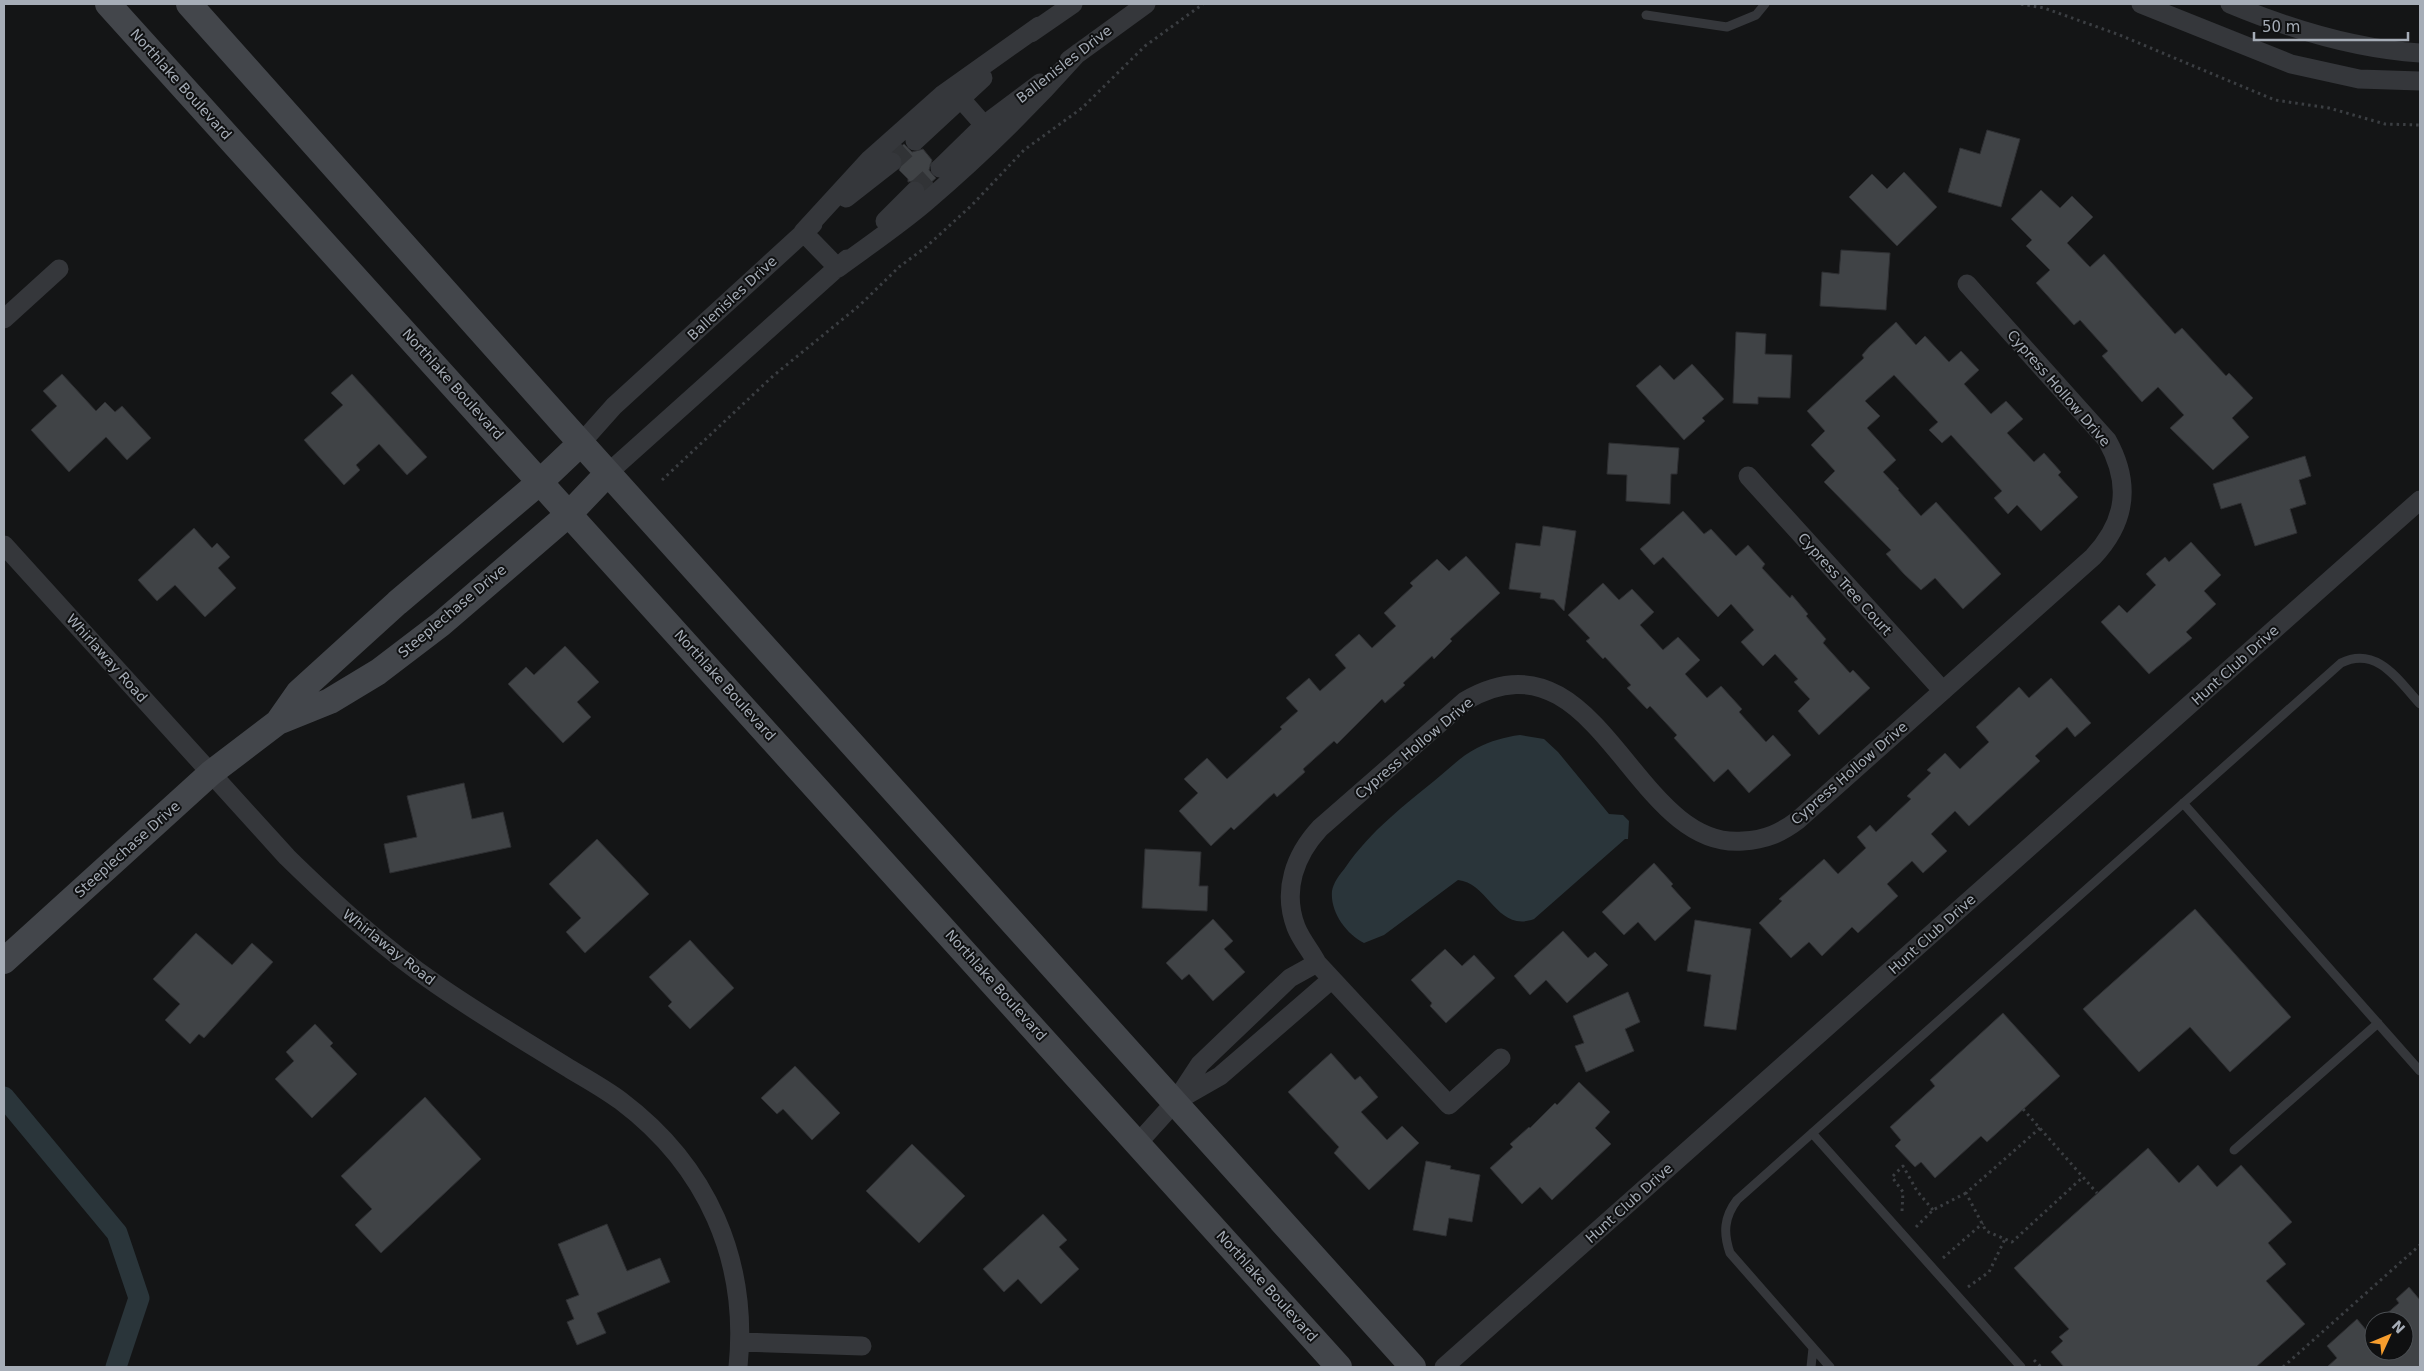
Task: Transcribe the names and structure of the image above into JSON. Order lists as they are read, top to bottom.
{
  "streets": {
    "main road": ["Northlake Boulevard", "Steeplechase Drive"],
    "street": [
      "Ballenisles Drive",
      "Cypress Hollow Drive",
      "Cypress Tree Court",
      "Whirlaway Road",
      "Hunt Club Drive"
    ]
  },
  "crossings": [
    ["Ballenisles Drive", "Steeplechase Drive"],
    ["Northlake Boulevard", "Steeplechase Drive"],
    ["Cypress Hollow Drive", "Cypress Tree Court"],
    ["Steeplechase Drive", "Whirlaway Road"]
  ],
  "scale_bar": "50 m",
  "north": "top right"
}
